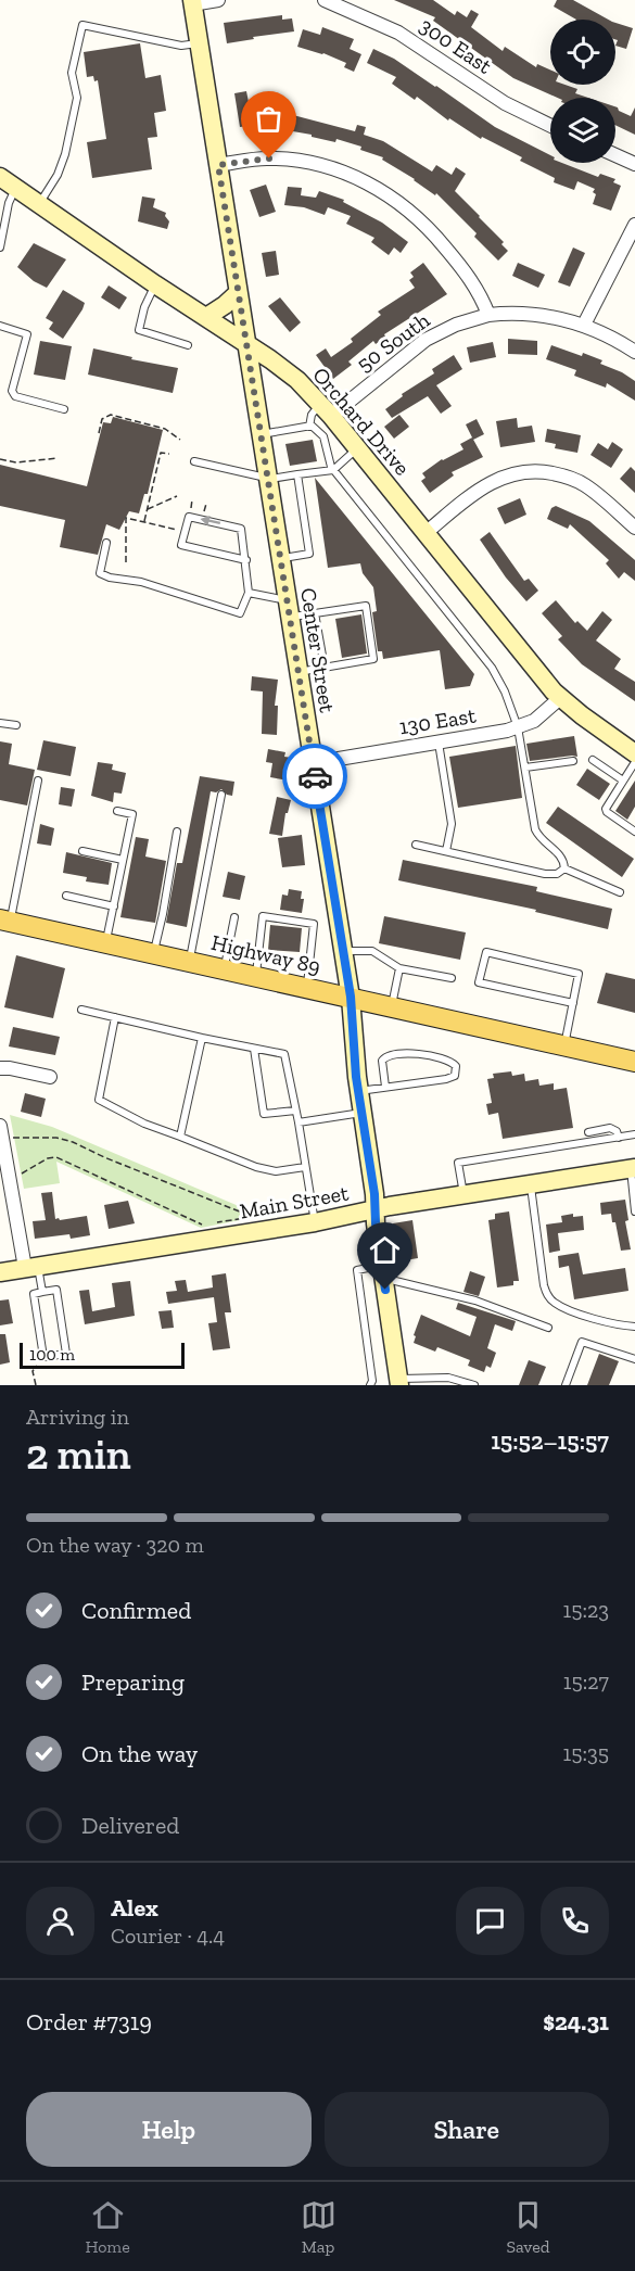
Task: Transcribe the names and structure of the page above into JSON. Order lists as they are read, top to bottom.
{
  "streets": {
    "main road": [
      "Orchard Drive",
      "Center Street",
      "Highway 89",
      "Main Street"
    ],
    "street": ["300 East", "50 South", "130 East"]
  },
  "crossings": [
    ["50 South", "Orchard Drive"],
    ["Orchard Drive", "Center Street"],
    ["Orchard Drive", "130 East"],
    ["Center Street", "130 East"],
    ["Center Street", "Highway 89"],
    ["Center Street", "Main Street"]
  ],
  "scale_bar": "100 m",
  "page": {
    "scale": "100 m",
    "heading": ["2 min", "Arriving in", "15:52–15:57"],
    "panel": [
      "Alex",
      "Courier · 4.4",
      "Order #7319",
      "$24.31"
    ],
    "bar": "On the way · 320 m",
    "list": [
      ["Confirmed", "15:23"],
      ["Preparing", "15:27"],
      ["On the way", "15:35"],
      "Delivered"
    ],
    "buttons": ["Help", "Share"],
    "tabs": ["Home", "Map", "Saved"]
  }
}
